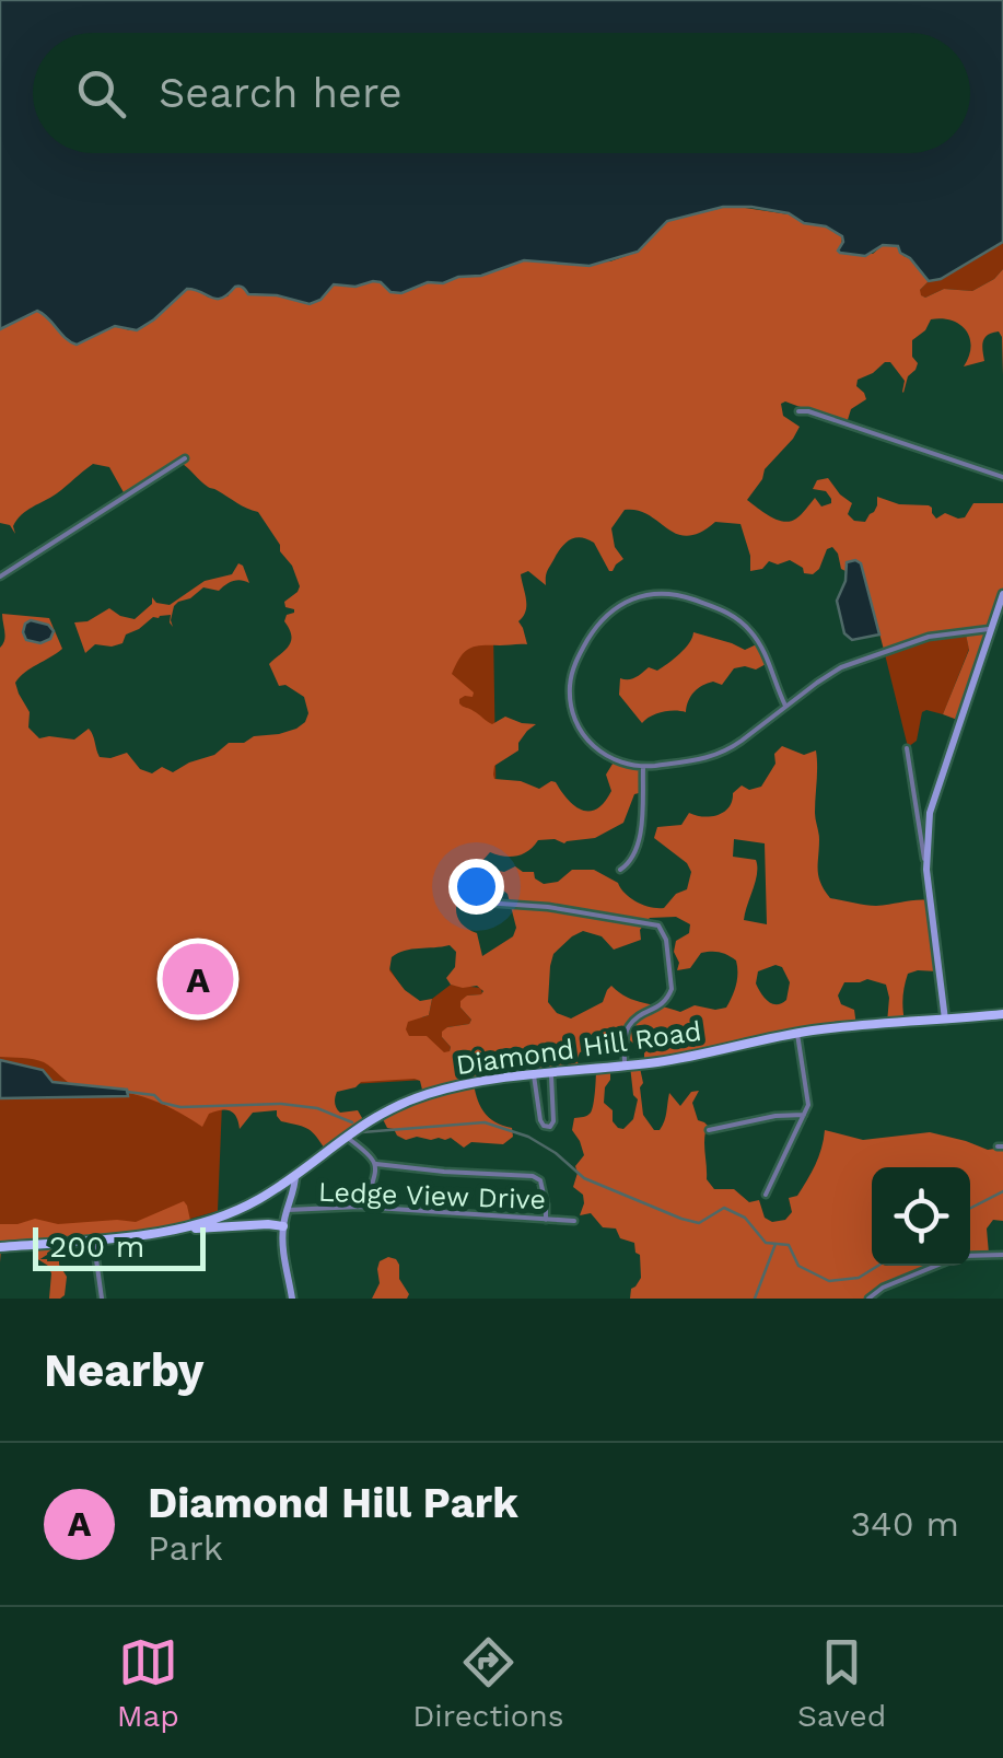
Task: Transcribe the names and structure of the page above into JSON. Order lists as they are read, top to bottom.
{
  "streets": {
    "main road": ["Diamond Hill Road"],
    "street": ["Ledge View Drive"]
  },
  "scale_bar": "200 m",
  "page": {
    "search": "Search here",
    "pins": "A",
    "scale": "200 m",
    "heading": "Nearby",
    "list": [
      {
        "mark": "A",
        "name": "Diamond Hill Park",
        "note": "Park",
        "value": "340 m"
      }
    ],
    "nav": ["Map", "Directions", "Saved"]
  }
}
